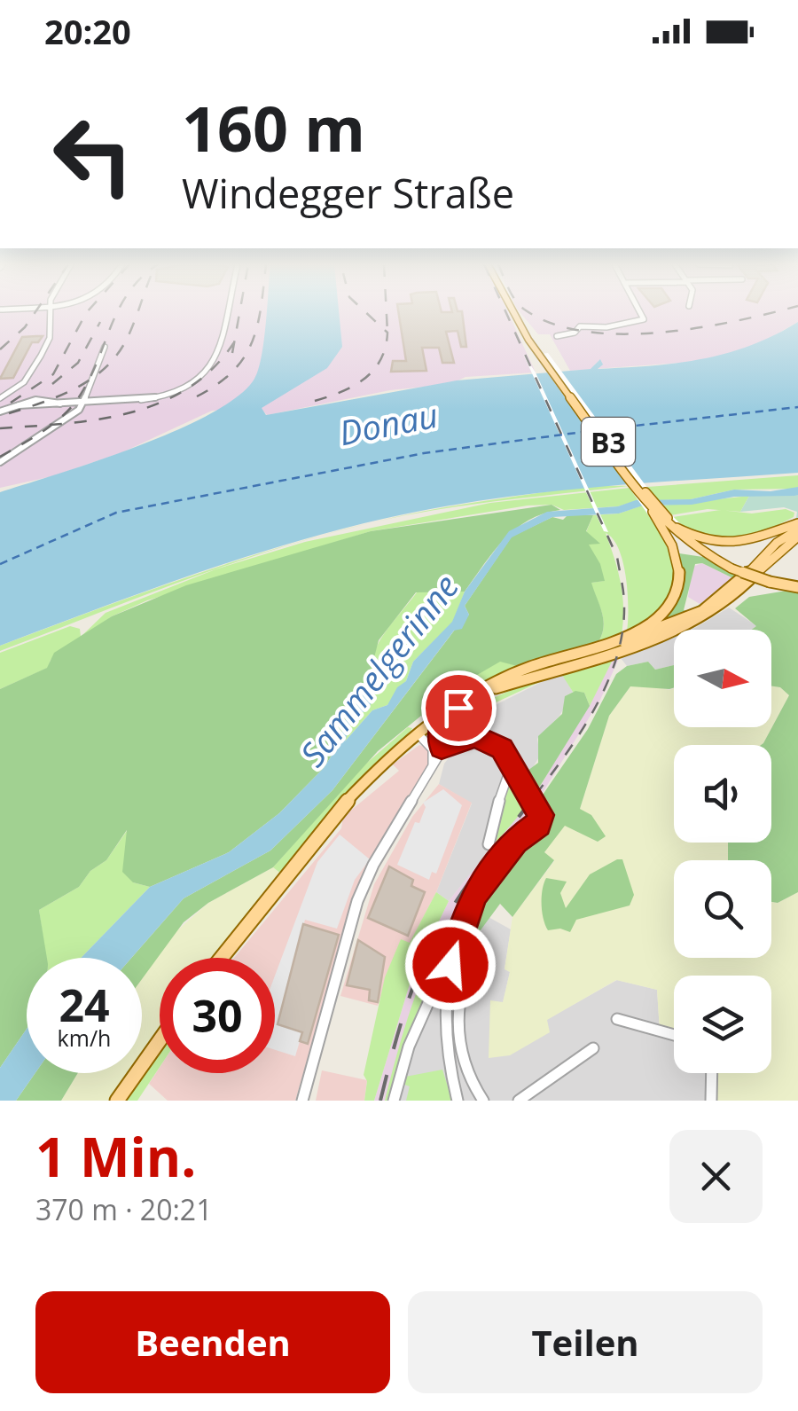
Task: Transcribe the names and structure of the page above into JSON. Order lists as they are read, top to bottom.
{
  "streets": {
    "main road": ["B3"]
  },
  "water": ["Donau", "Sammelgerinne"],
  "north": "right",
  "page": {
    "status": "20:20",
    "turn": ["160 m", "Windegger Straße"],
    "speed": "24 km/h",
    "limit": "30",
    "heading": ["1 Min.", "370 m · 20:21"],
    "buttons": ["Beenden", "Teilen"]
  }
}
